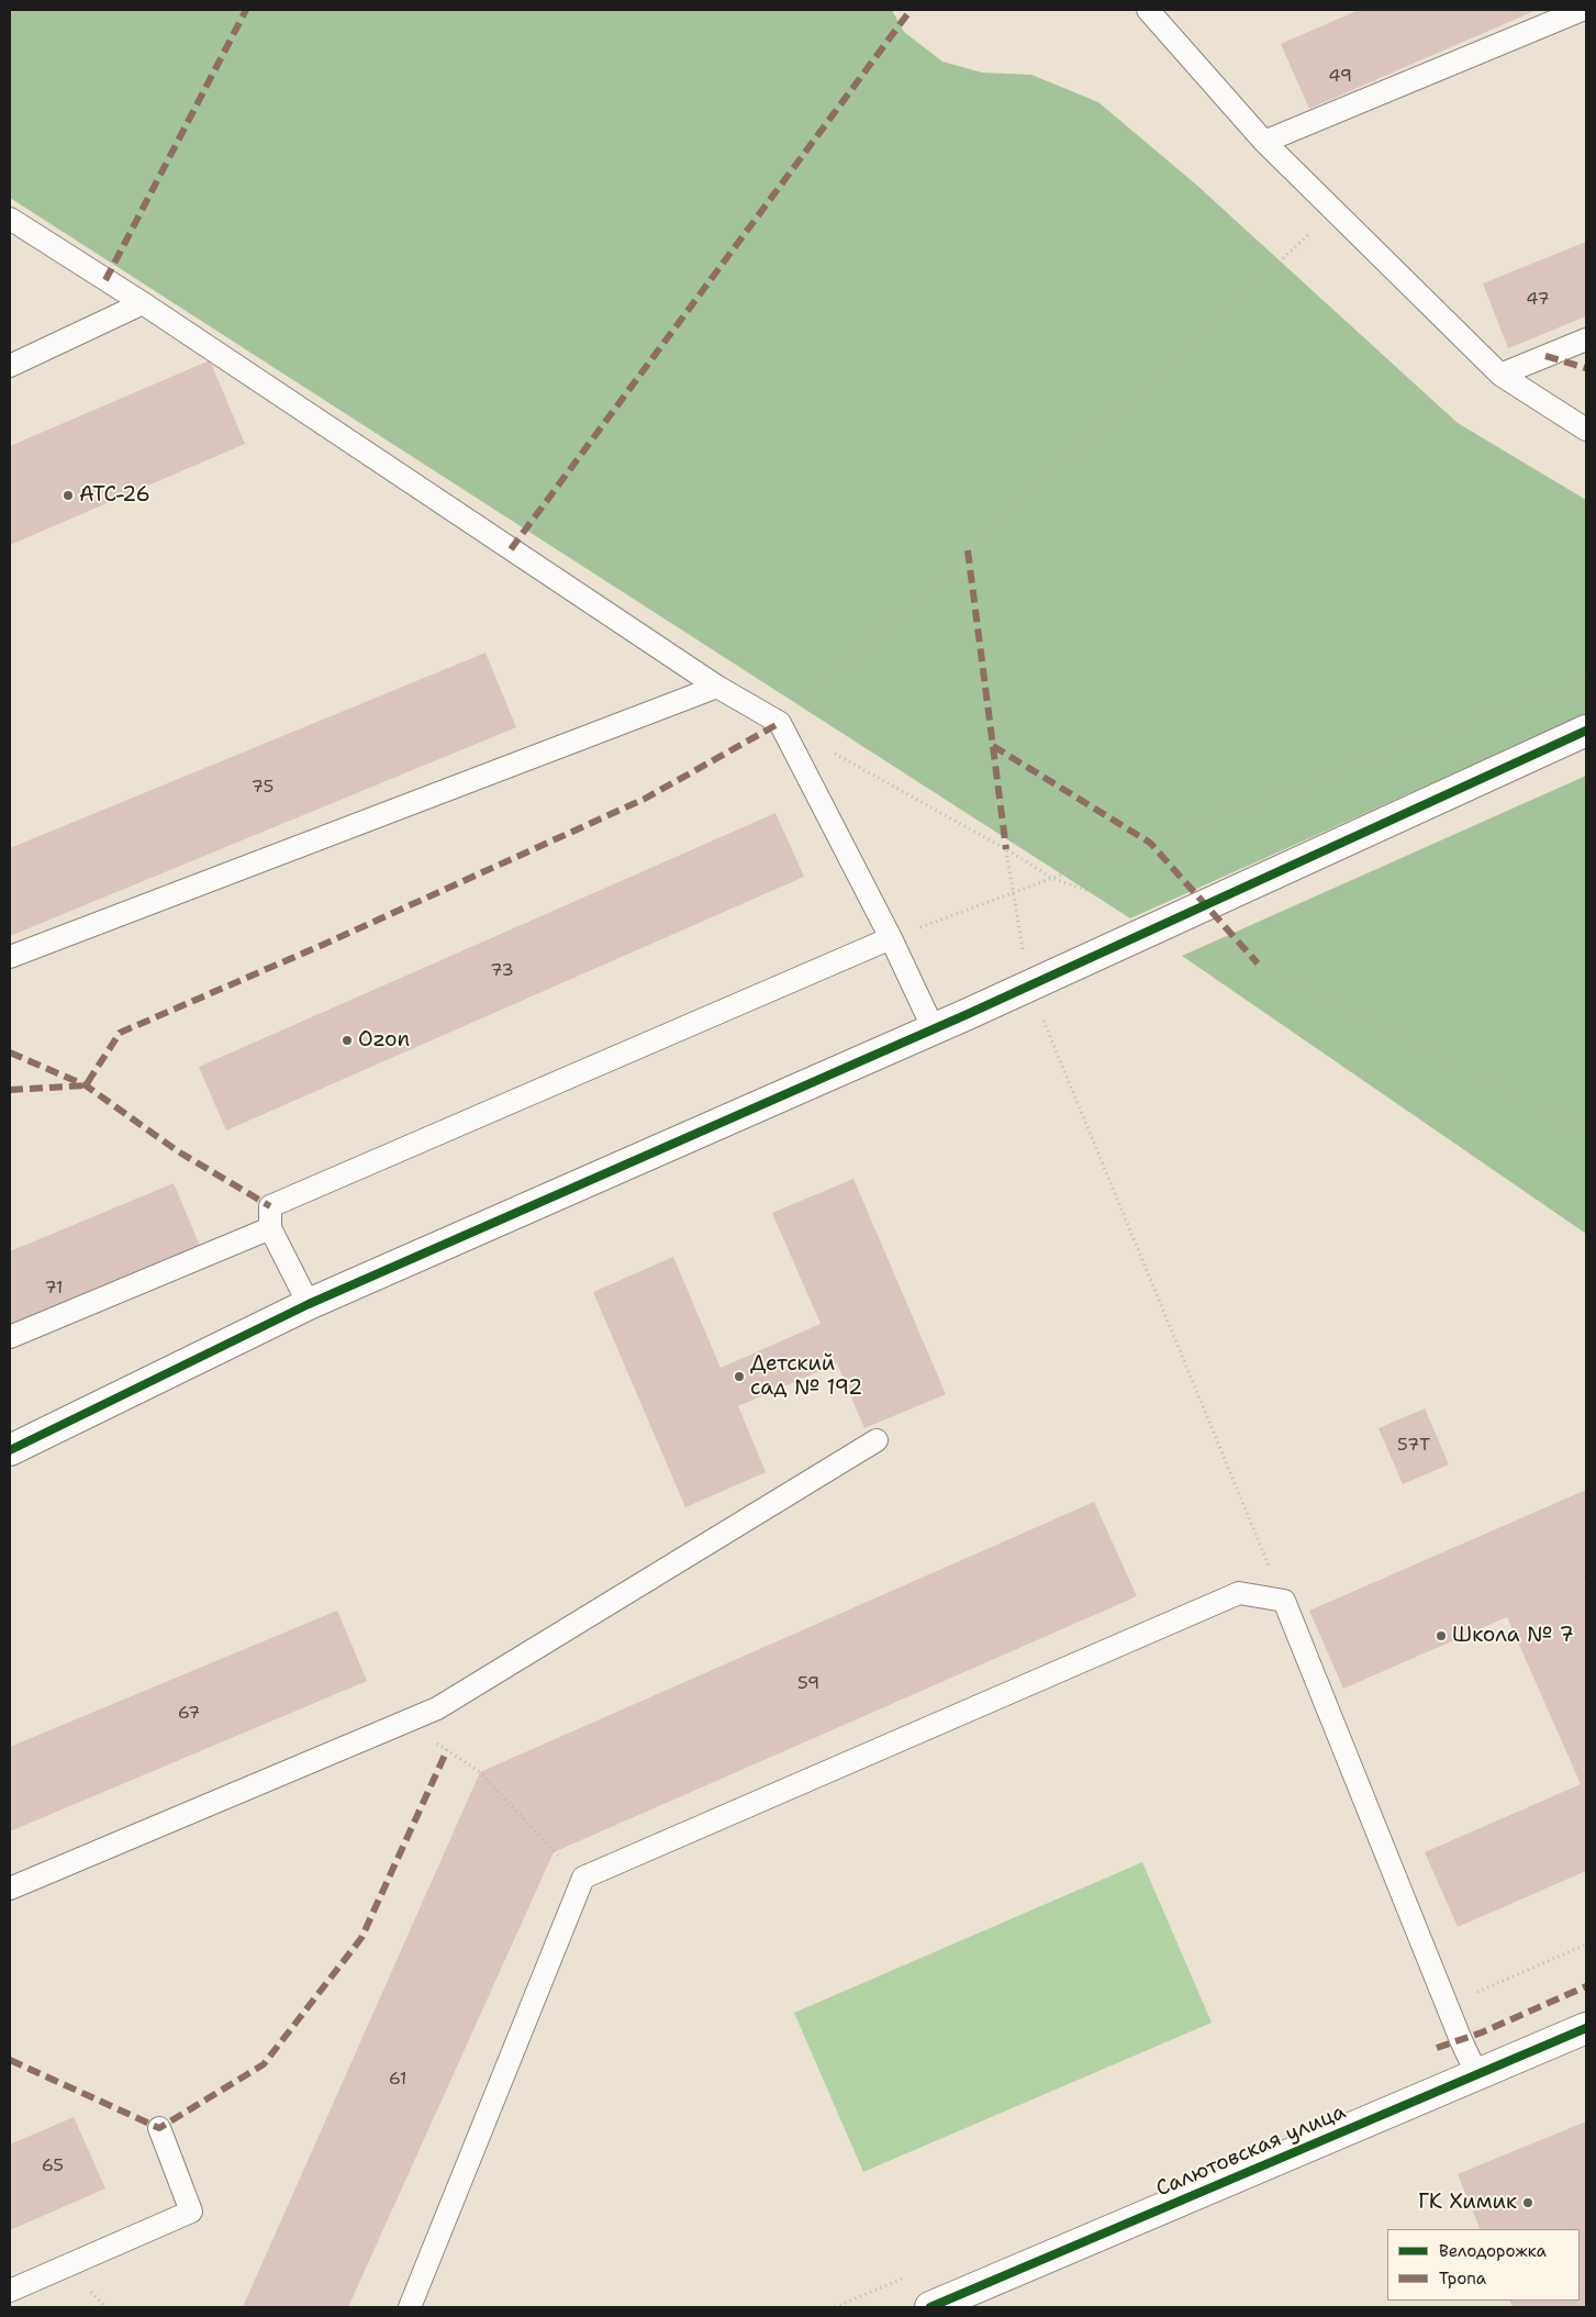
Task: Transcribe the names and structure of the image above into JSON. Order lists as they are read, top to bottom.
{
  "streets": {
    "street": ["Салютовская улица"]
  },
  "places": [
    "АТС-26",
    "Ozon",
    "Детский сад № 192",
    "Школа № 7",
    "ГК Химик"
  ],
  "house_numbers": [
    "49",
    "47",
    "75",
    "73",
    "71",
    "57Т",
    "59",
    "67",
    "61",
    "65"
  ],
  "legend": ["Велодорожка", "Тропа"]
}
